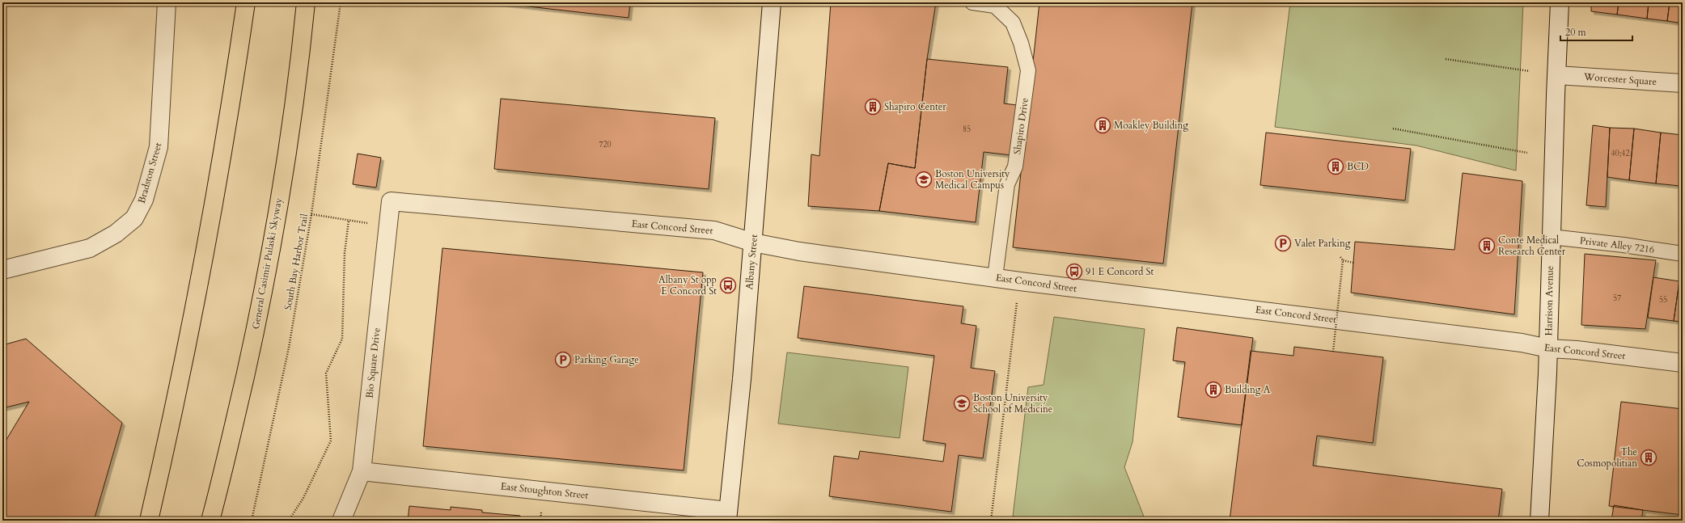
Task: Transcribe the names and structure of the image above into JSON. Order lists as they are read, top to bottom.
{
  "streets": {
    "main road": ["General Casimir Pulaski Skyway"],
    "street": [
      "Worcester Square",
      "Bradston Street",
      "East Concord Street",
      "Albany Street",
      "Harrison Avenue",
      "Bio Square Drive",
      "East Stoughton Street"
    ],
    "lane": ["Shapiro Drive", "Private Alley 7216"],
    "path": ["South Bay Harbor Trail"]
  },
  "crossings": [
    ["Worcester Square", "Harrison Avenue"],
    ["Shapiro Drive", "East Concord Street"],
    ["East Concord Street", "Albany Street"],
    ["East Concord Street", "Harrison Avenue"],
    ["East Concord Street", "Bio Square Drive"],
    ["Private Alley 7216", "Harrison Avenue"],
    ["Albany Street", "East Stoughton Street"],
    ["Bio Square Drive", "East Stoughton Street"]
  ],
  "places": {
    "building": [
      "Shapiro Center",
      "Moakley Building",
      "BCD",
      "Conte Medical Research Center",
      "Building A",
      "The Cosmopolitian"
    ],
    "school or university": ["Boston University Medical Campus", "Boston University School of Medicine"],
    "parking": ["Valet Parking", "Parking Garage"],
    "bus stop": ["91 E Concord St", "Albany St opp E Concord St"]
  },
  "house_numbers": [
    "85",
    "720",
    "40;42",
    "57",
    "55"
  ],
  "scale_bar": "20 m"
}
